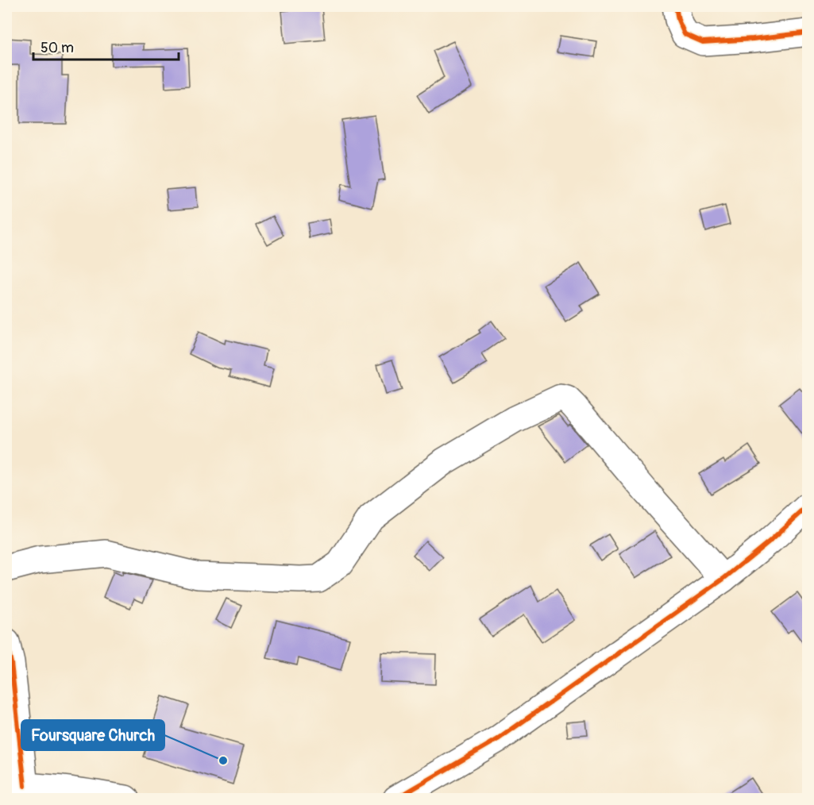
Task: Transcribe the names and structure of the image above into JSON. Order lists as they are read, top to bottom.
{
  "places": ["Foursquare Church"],
  "scale_bar": "50 m"
}
